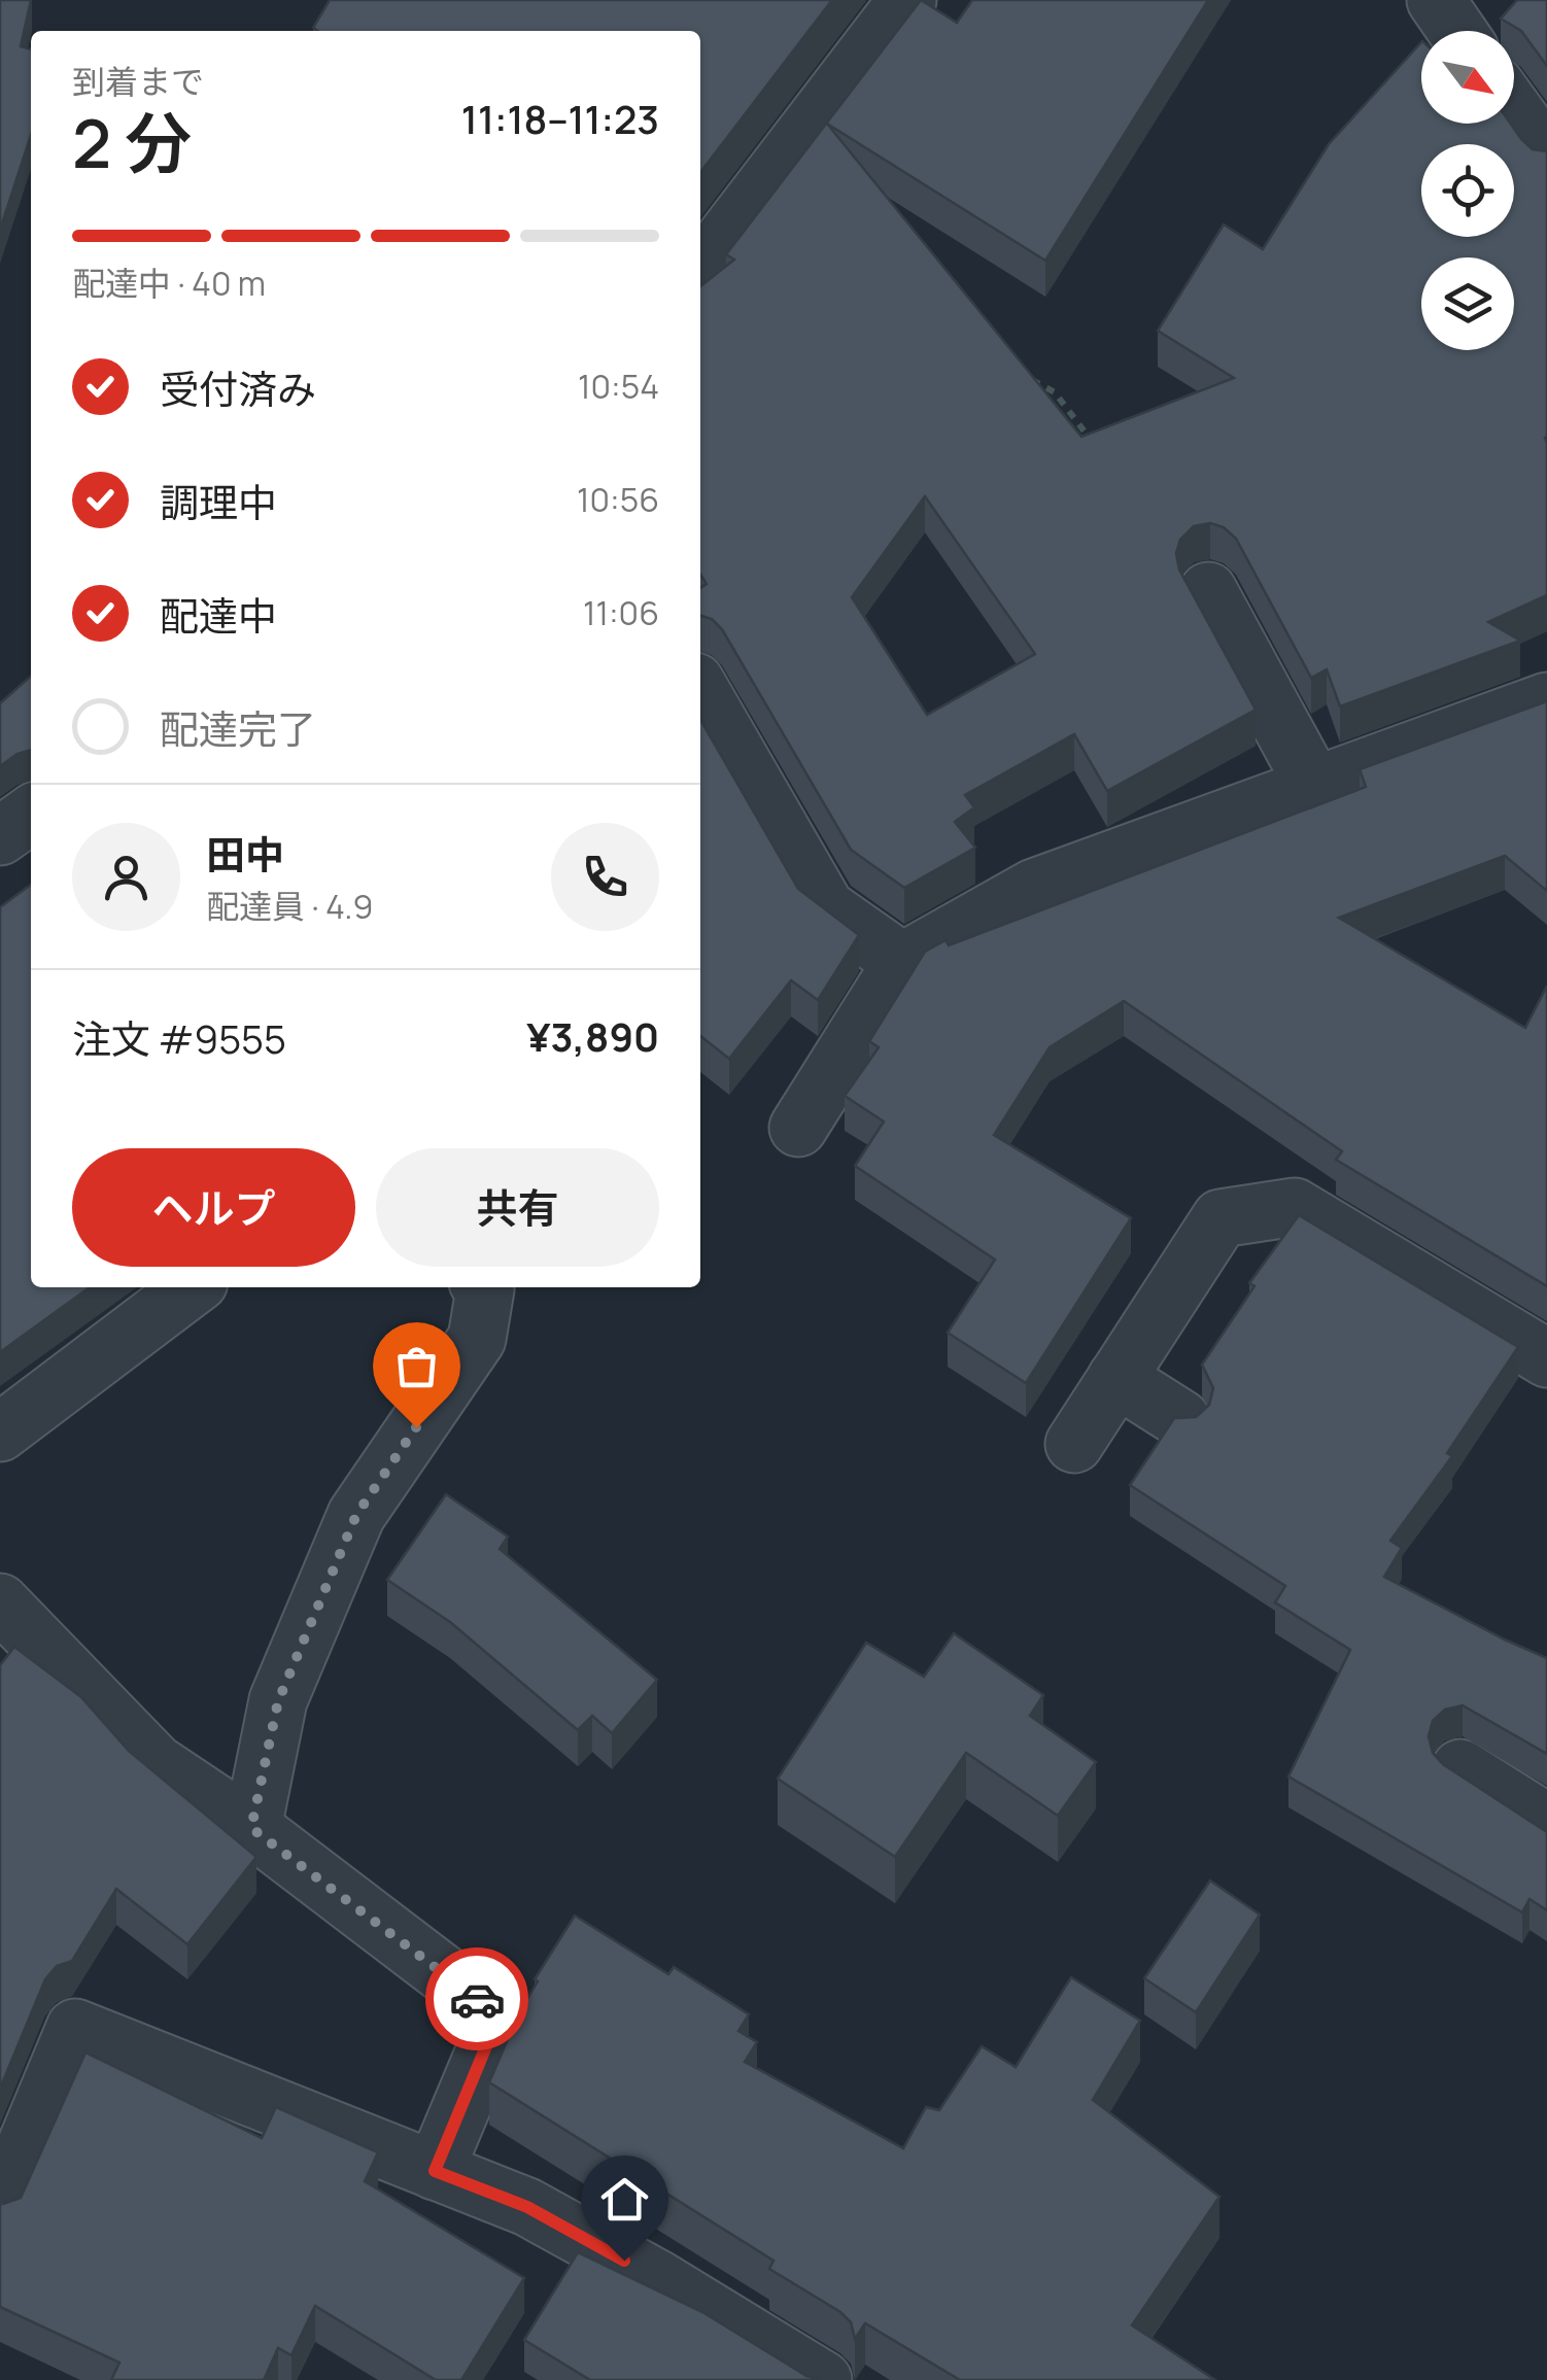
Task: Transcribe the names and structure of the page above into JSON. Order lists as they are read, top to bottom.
{
  "north": "bottom right",
  "page": {
    "heading": ["2 分", "到着まで", "11:18–11:23"],
    "panel": [
      "田中",
      "配達員 · 4.9",
      "注文 #9555",
      "¥3,890"
    ],
    "bar": "配達中 · 40 m",
    "list": [
      ["受付済み", "10:54"],
      ["調理中", "10:56"],
      ["配達中", "11:06"],
      "配達完了"
    ],
    "buttons": ["ヘルプ", "共有"]
  }
}
